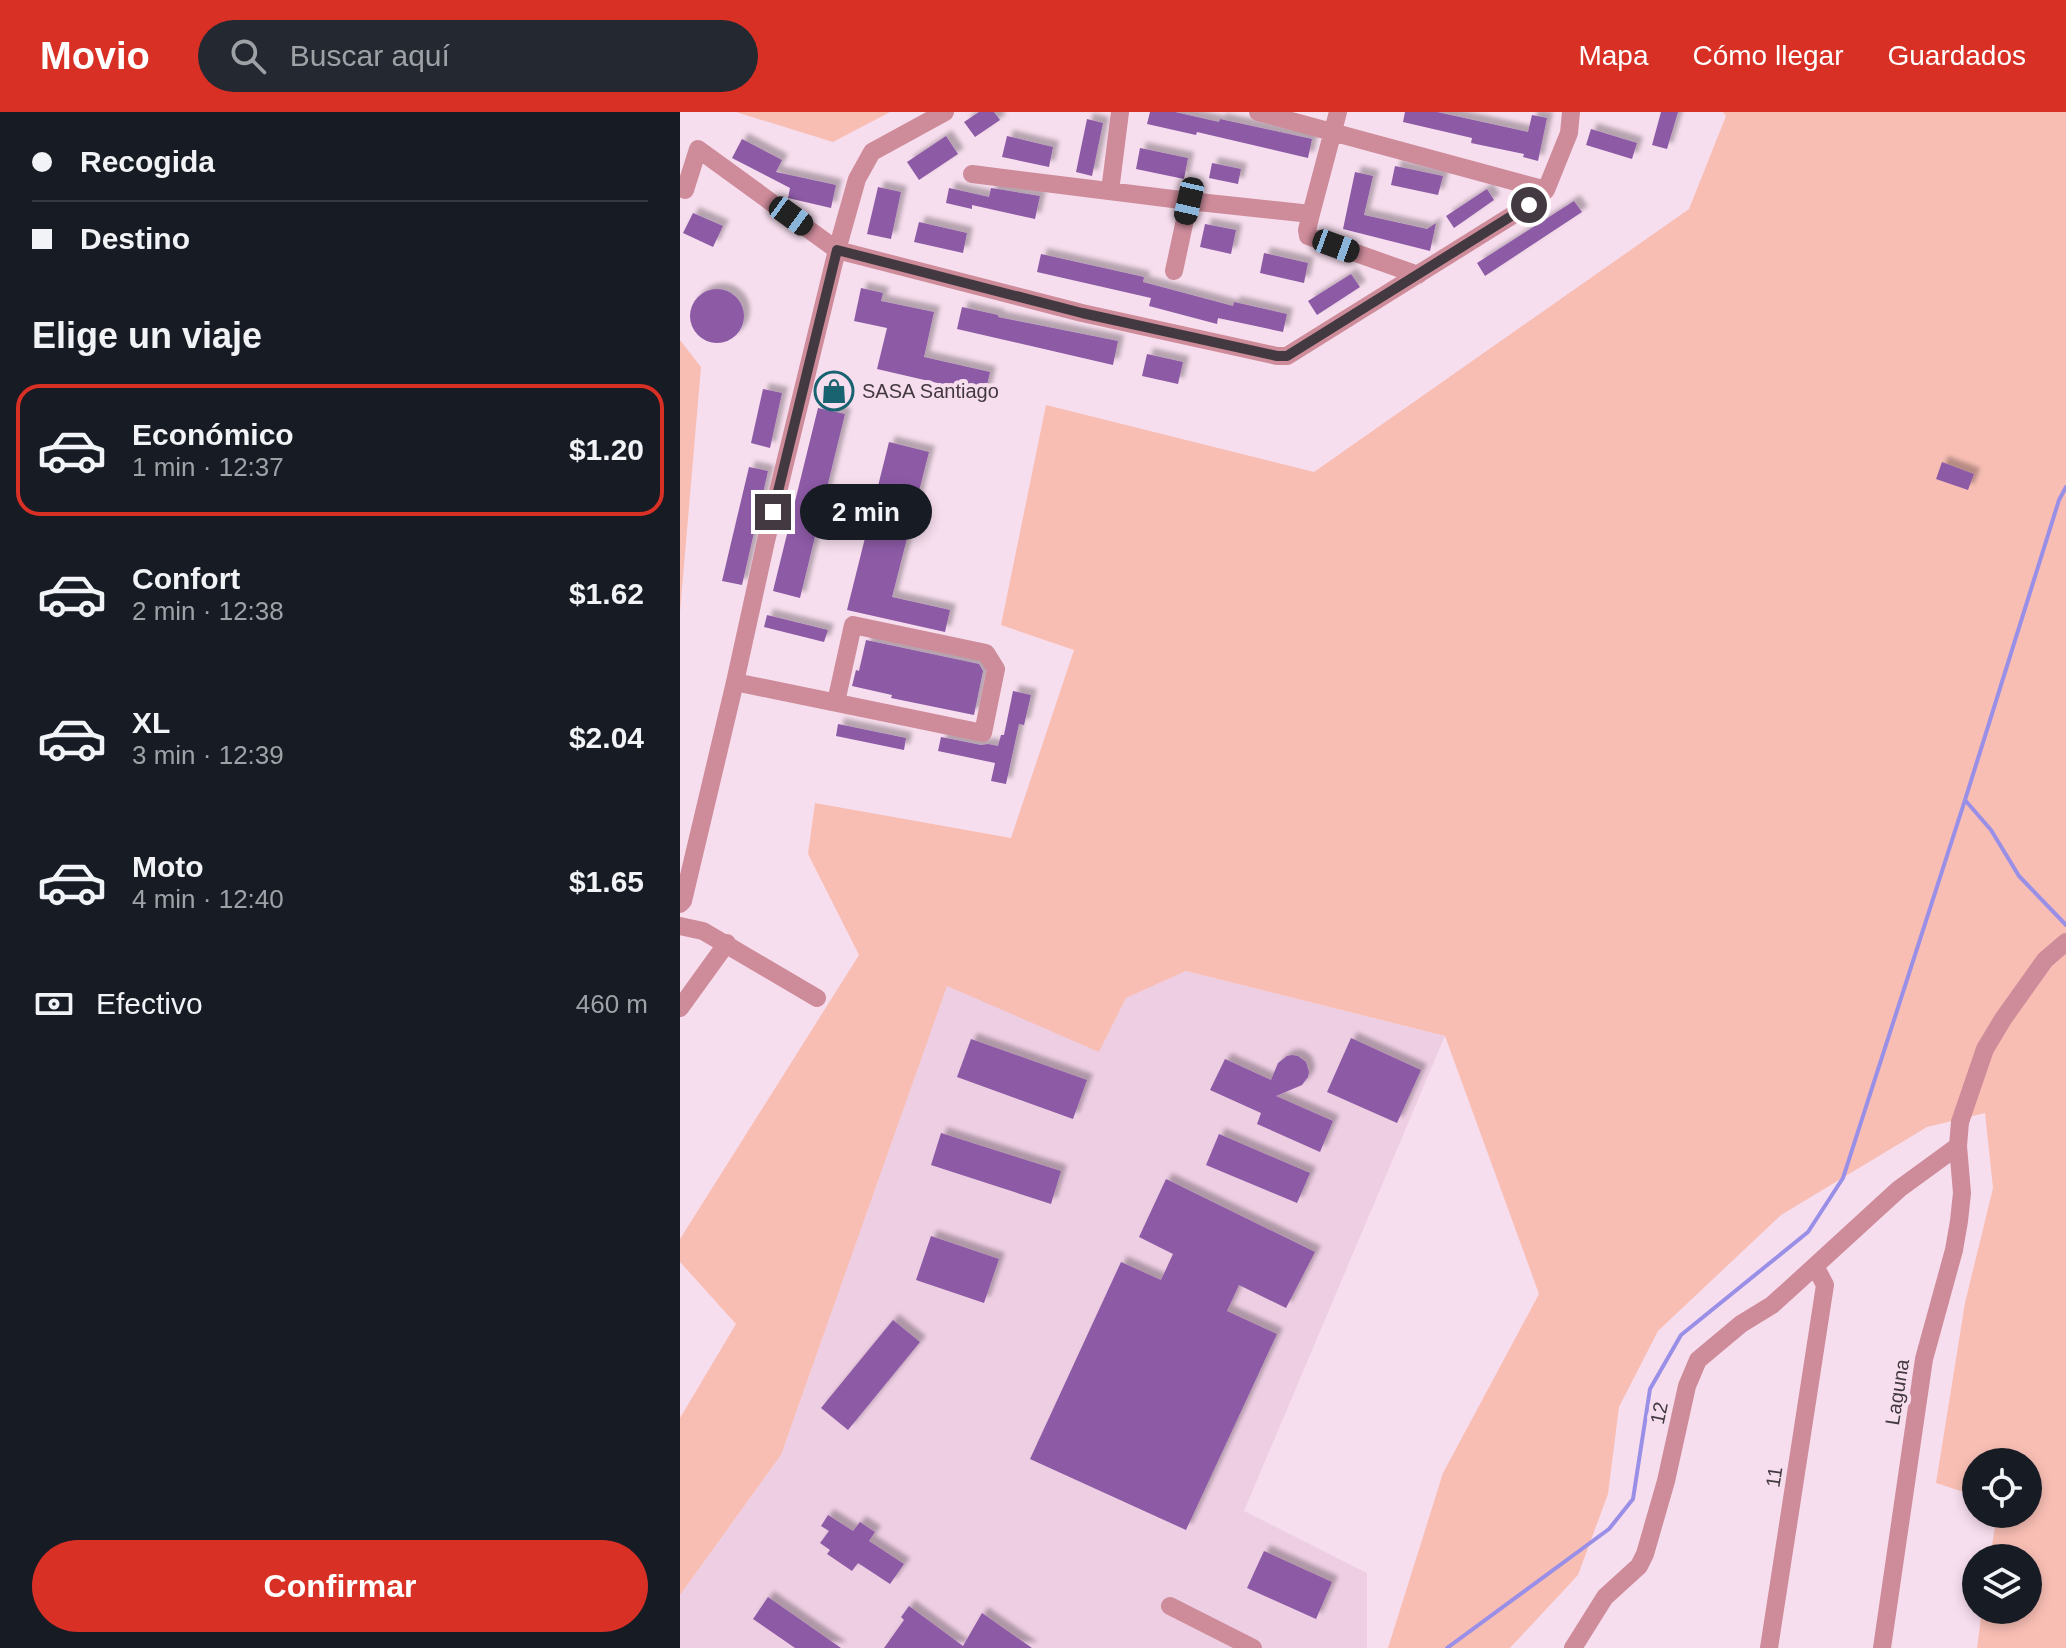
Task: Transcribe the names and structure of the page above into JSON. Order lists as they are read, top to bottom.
{
  "streets": {
    "street": ["Laguna", "12", "11"]
  },
  "crossings": [
    ["Laguna", "12"],
    ["12", "11"]
  ],
  "places": {
    "shop": ["SASA Santiago"]
  },
  "page": {
    "header": "Movio",
    "search": "Buscar aquí",
    "nav": ["Mapa", "Cómo llegar", "Guardados"],
    "banner": ["Recogida", "Destino"],
    "heading": "Elige un viaje",
    "list": [
      {
        "name": "Económico",
        "note": "1 min · 12:37",
        "value": "$1.20"
      },
      {
        "name": "Confort",
        "note": "2 min · 12:38",
        "value": "$1.62"
      },
      {
        "name": "XL",
        "note": "3 min · 12:39",
        "value": "$2.04"
      },
      {
        "name": "Moto",
        "note": "4 min · 12:40",
        "value": "$1.65"
      }
    ],
    "bubble": "2 min",
    "pay": ["Efectivo", "460 m"],
    "buttons": "Confirmar"
  }
}
